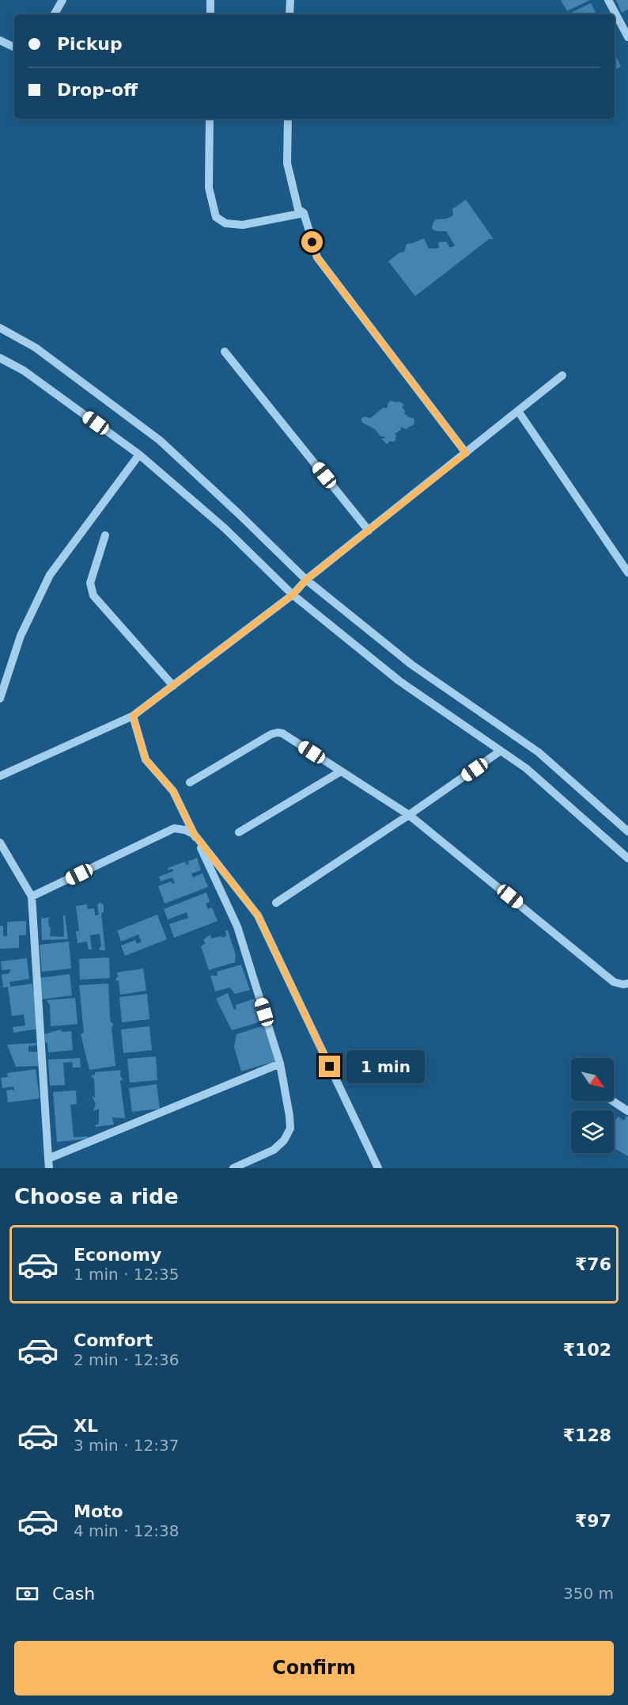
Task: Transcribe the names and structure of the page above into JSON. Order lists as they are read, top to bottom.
{
  "north": "bottom right",
  "page": {
    "banner": ["Pickup", "Drop-off"],
    "bubble": "1 min",
    "heading": "Choose a ride",
    "list": [
      {
        "name": "Economy",
        "note": "1 min · 12:35",
        "value": "₹76"
      },
      {
        "name": "Comfort",
        "note": "2 min · 12:36",
        "value": "₹102"
      },
      {
        "name": "XL",
        "note": "3 min · 12:37",
        "value": "₹128"
      },
      {
        "name": "Moto",
        "note": "4 min · 12:38",
        "value": "₹97"
      }
    ],
    "pay": ["Cash", "350 m"],
    "buttons": "Confirm"
  }
}
